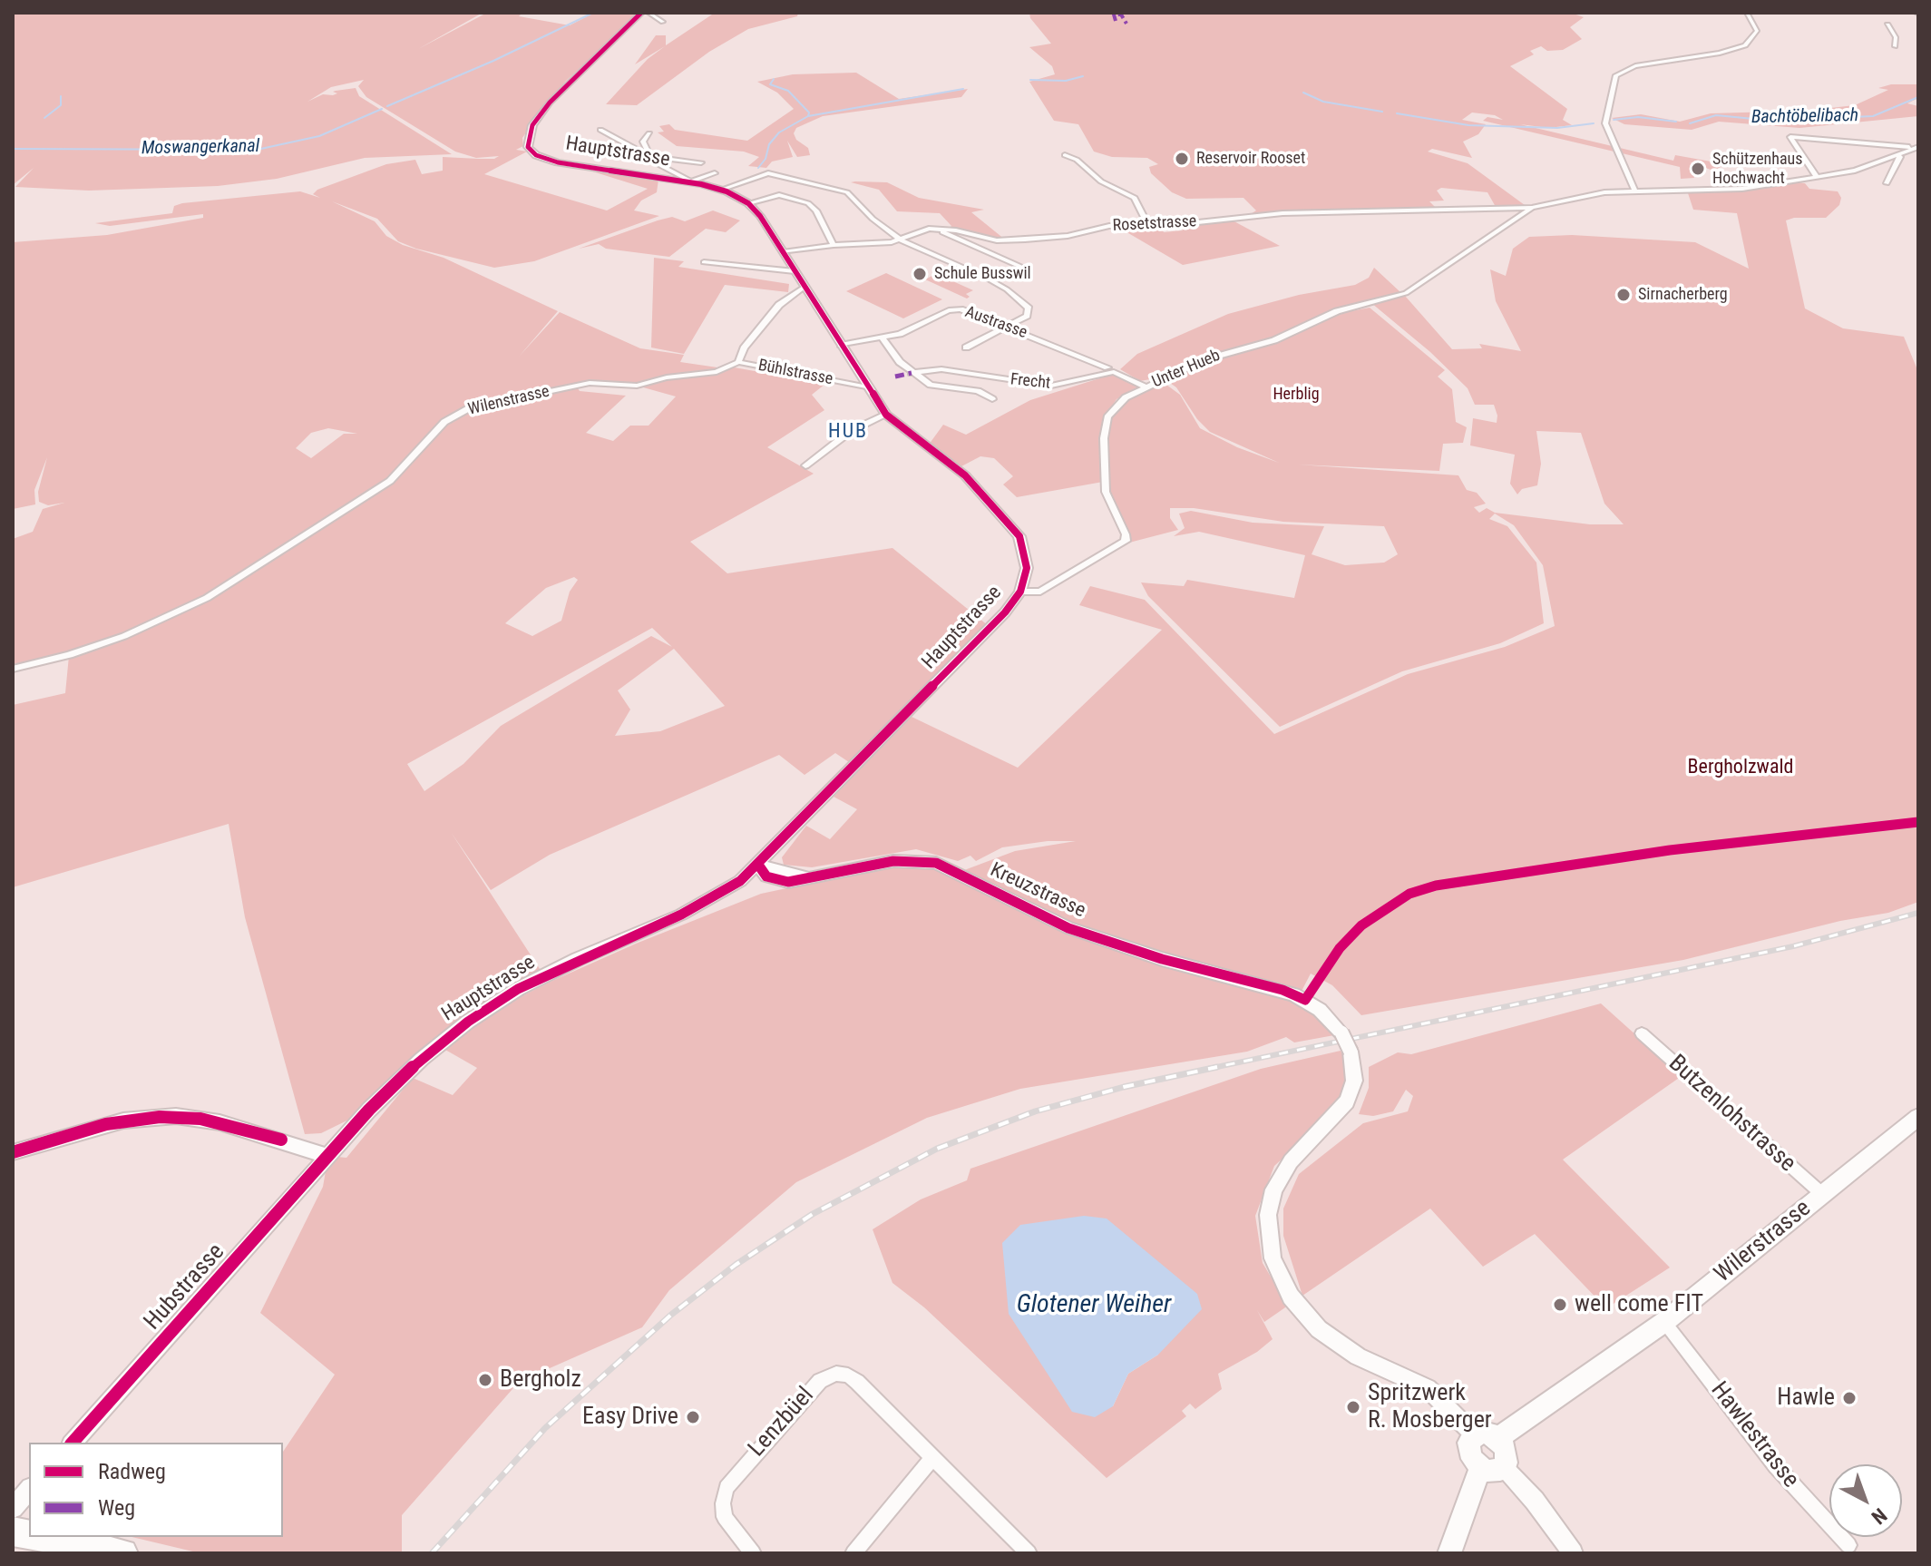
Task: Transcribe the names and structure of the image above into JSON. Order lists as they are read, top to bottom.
{
  "streets": {
    "main road": ["Wilerstrasse"],
    "street": [
      "Hauptstrasse",
      "Rosetstrasse",
      "Austrasse",
      "Unter Hueb",
      "Bühlstrasse",
      "Frecht",
      "Wilenstrasse",
      "Kreuzstrasse",
      "Butzenlohstrasse",
      "Hubstrasse",
      "Lenzbüel",
      "Hawlestrasse"
    ]
  },
  "crossings": [
    ["Hauptstrasse", "Rosetstrasse"],
    ["Hauptstrasse", "Austrasse"],
    ["Hauptstrasse", "Unter Hueb"],
    ["Hauptstrasse", "Bühlstrasse"],
    ["Hauptstrasse", "Kreuzstrasse"],
    ["Hauptstrasse", "Hubstrasse"],
    ["Rosetstrasse", "Unter Hueb"],
    ["Unter Hueb", "Frecht"],
    ["Bühlstrasse", "Wilenstrasse"],
    ["Kreuzstrasse", "Wilerstrasse"],
    ["Butzenlohstrasse", "Wilerstrasse"],
    ["Wilerstrasse", "Hawlestrasse"]
  ],
  "districts": ["HUB"],
  "water": ["Bachtöbelibach", "Moswangerkanal", "Glotener Weiher"],
  "parks": ["Herblig", "Bergholzwald"],
  "places": [
    "Reservoir Rooset",
    "Schützenhaus Hochwacht",
    "Schule Busswil",
    "Sirnacherberg",
    "well come FIT",
    "Bergholz",
    "Hawle",
    "Spritzwerk R. Mosberger",
    "Easy Drive"
  ],
  "legend": ["Radweg", "Weg"],
  "north": "bottom right"
}
